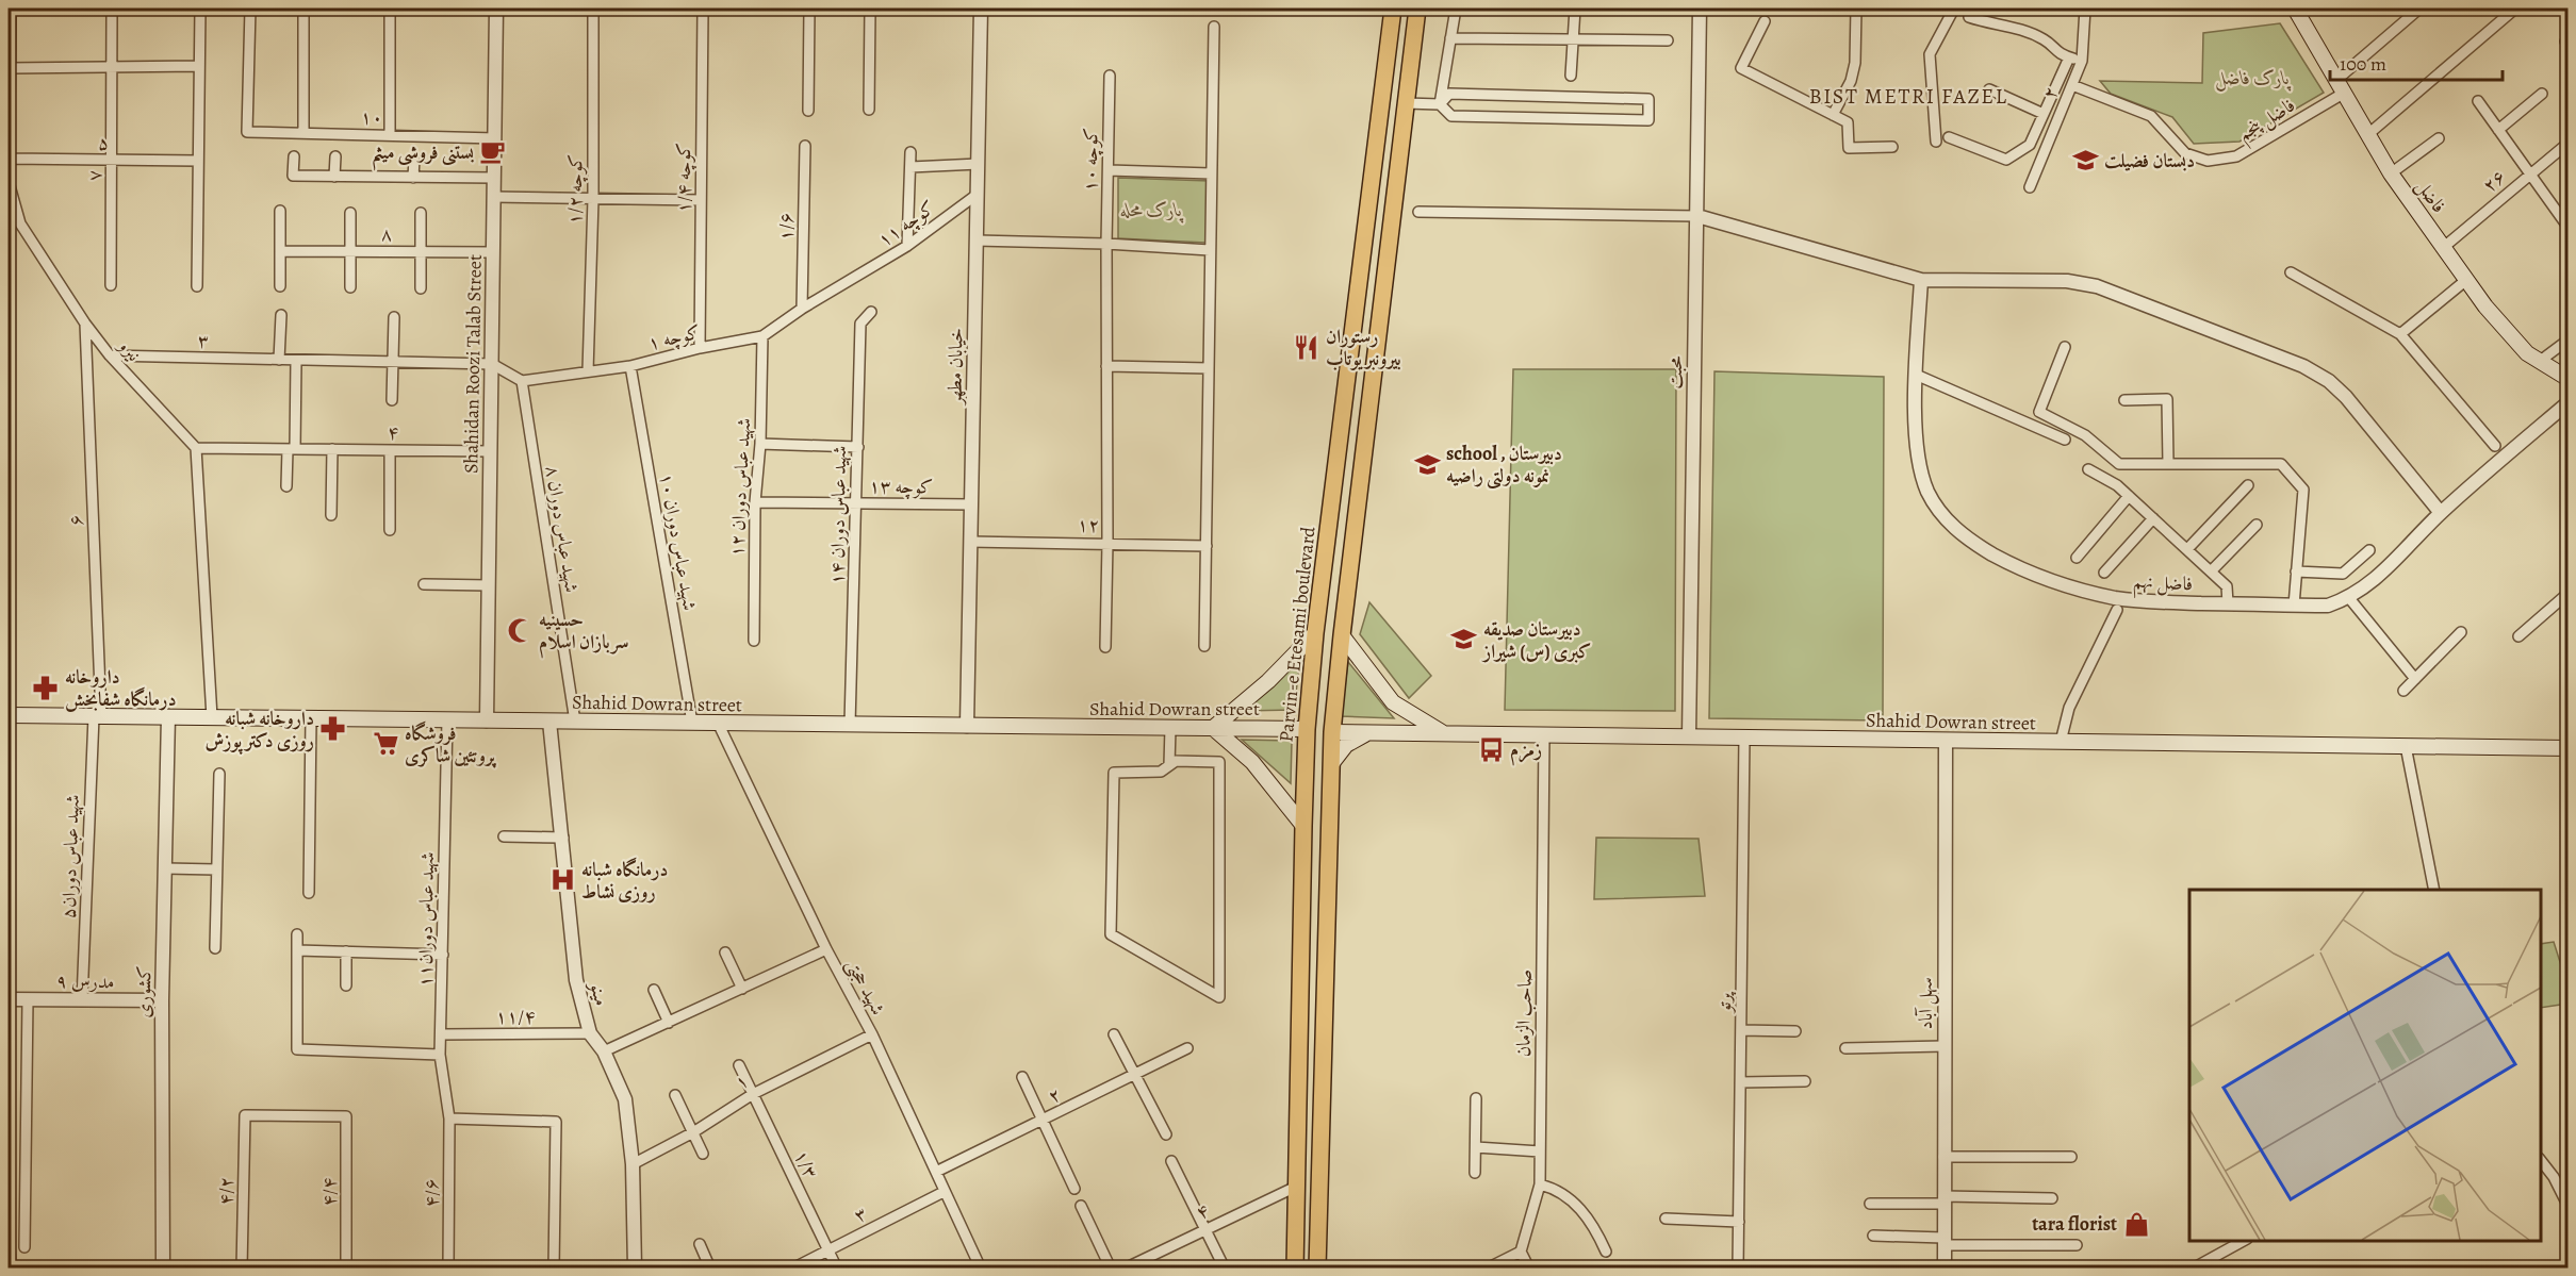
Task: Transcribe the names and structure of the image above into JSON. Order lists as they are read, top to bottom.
{
  "streets": {
    "main road": ["فاضل", "Parvin-e Etesami boulevard", "Shahid Dowran street"],
    "street": [
      "۲",
      "۱۰",
      "فاضل پنجم",
      "۵",
      "کوچه ۱۰",
      "۷",
      "کوچه ۱/۴",
      "۲۶",
      "کوچه ۱/۲",
      "کوچه ۱۱",
      "۱/۶",
      "۸",
      "کوچه ۱",
      "۳",
      "نیرو",
      "Shahidan Roozi Talab Street",
      "خیابان مطهر",
      "محبت",
      "۴",
      "کوچه ۱۳",
      "شهید عباس دوران ۱۲",
      "شهید عباس دوران ۱۴",
      "۶",
      "۱۲",
      "شهید عباس دوران ۸",
      "شهید عباس دوران ۱۰",
      "فاضل نهم",
      "شهید عباس دوران۵",
      "شهید عباس دوران۱۱",
      "مدرس ۹",
      "شهید حجتی",
      "کشوری",
      "مینو",
      "پرتو",
      "سهل آباد",
      "صاحب الزمان",
      "۱۱/۴",
      "۱",
      "۱/۳",
      "۴/۲",
      "۴/۴",
      "۴/۶"
    ]
  },
  "crossings": [
    ["۲", "فاضل پنجم"],
    ["۲", "شهید حجتی"],
    ["۱۰", "Shahidan Roozi Talab Street"],
    ["فاضل پنجم", "فاضل"],
    ["۵", "۷"],
    ["۵", "نیرو"],
    ["کوچه ۱۰", "۱۲"],
    ["کوچه ۱/۴", "کوچه ۱"],
    ["۲۶", "فاضل"],
    ["کوچه ۱/۲", "کوچه ۱"],
    ["کوچه ۱۱", "کوچه ۱"],
    ["کوچه ۱۱", "خیابان مطهر"],
    ["۱/۶", "کوچه ۱"],
    ["۸", "Shahidan Roozi Talab Street"],
    ["کوچه ۱", "شهید عباس دوران ۱۲"],
    ["کوچه ۱", "شهید عباس دوران ۸"],
    ["کوچه ۱", "شهید عباس دوران ۱۰"],
    ["۳", "نیرو"],
    ["۳", "شهید حجتی"],
    ["۳", "۱/۳"],
    ["نیرو", "۶"],
    ["Shahidan Roozi Talab Street", "۴"],
    ["Shahidan Roozi Talab Street", "Shahid Dowran street"],
    ["خیابان مطهر", "کوچه ۱۳"],
    ["خیابان مطهر", "۱۲"],
    ["خیابان مطهر", "Shahid Dowran street"],
    ["محبت", "Shahid Dowran street"],
    ["۴", "Parvin-e Etesami boulevard"],
    ["کوچه ۱۳", "شهید عباس دوران ۱۲"],
    ["کوچه ۱۳", "شهید عباس دوران ۱۴"],
    ["شهید عباس دوران ۱۴", "Shahid Dowran street"],
    ["۶", "Shahid Dowran street"],
    ["۶", "شهید عباس دوران۵"],
    ["شهید عباس دوران ۸", "Shahid Dowran street"],
    ["شهید عباس دوران ۱۰", "Shahid Dowran street"],
    ["Parvin-e Etesami boulevard", "Shahid Dowran street"],
    ["Shahid Dowran street", "شهید عباس دوران۵"],
    ["Shahid Dowran street", "شهید عباس دوران۱۱"],
    ["Shahid Dowran street", "شهید حجتی"],
    ["Shahid Dowran street", "کشوری"],
    ["Shahid Dowran street", "مینو"],
    ["Shahid Dowran street", "پرتو"],
    ["Shahid Dowran street", "سهل آباد"],
    ["Shahid Dowran street", "صاحب الزمان"],
    ["شهید عباس دوران۵", "مدرس ۹"],
    ["شهید عباس دوران۱۱", "۱۱/۴"],
    ["شهید عباس دوران۱۱", "۴/۶"],
    ["مدرس ۹", "کشوری"],
    ["شهید حجتی", "۱"],
    ["مینو", "۱۱/۴"],
    ["مینو", "۱"],
    ["۱", "۱/۳"],
    ["۴/۲", "۴/۴"]
  ],
  "districts": ["BIST METRI FAZEL"],
  "parks": ["پارک فاضل", "پارک محله"],
  "places": {
    "cafe": ["بستنی فروشی میثم"],
    "school or university": ["دبستان فضیلت", "school , دبیرستان نمونه دولتی راضیه", "دبیرستان صدیقه کبری (س) شیراز"],
    "restaurant": ["رستوران بیرونبر یوتاب"],
    "mosque": ["حسینیه سربازان اسلام"],
    "pharmacy": ["داروخانه درمانگاه شفابخش", "داروخانه شبانه روزی دکتر پوزش"],
    "supermarket": ["فروشگاه پروتئین شاکری"],
    "bus stop": ["زمزم"],
    "hospital": ["درمانگاه شبانه روزی نشاط"],
    "shop": ["tara florist"]
  },
  "scale_bar": "100 m"
}
